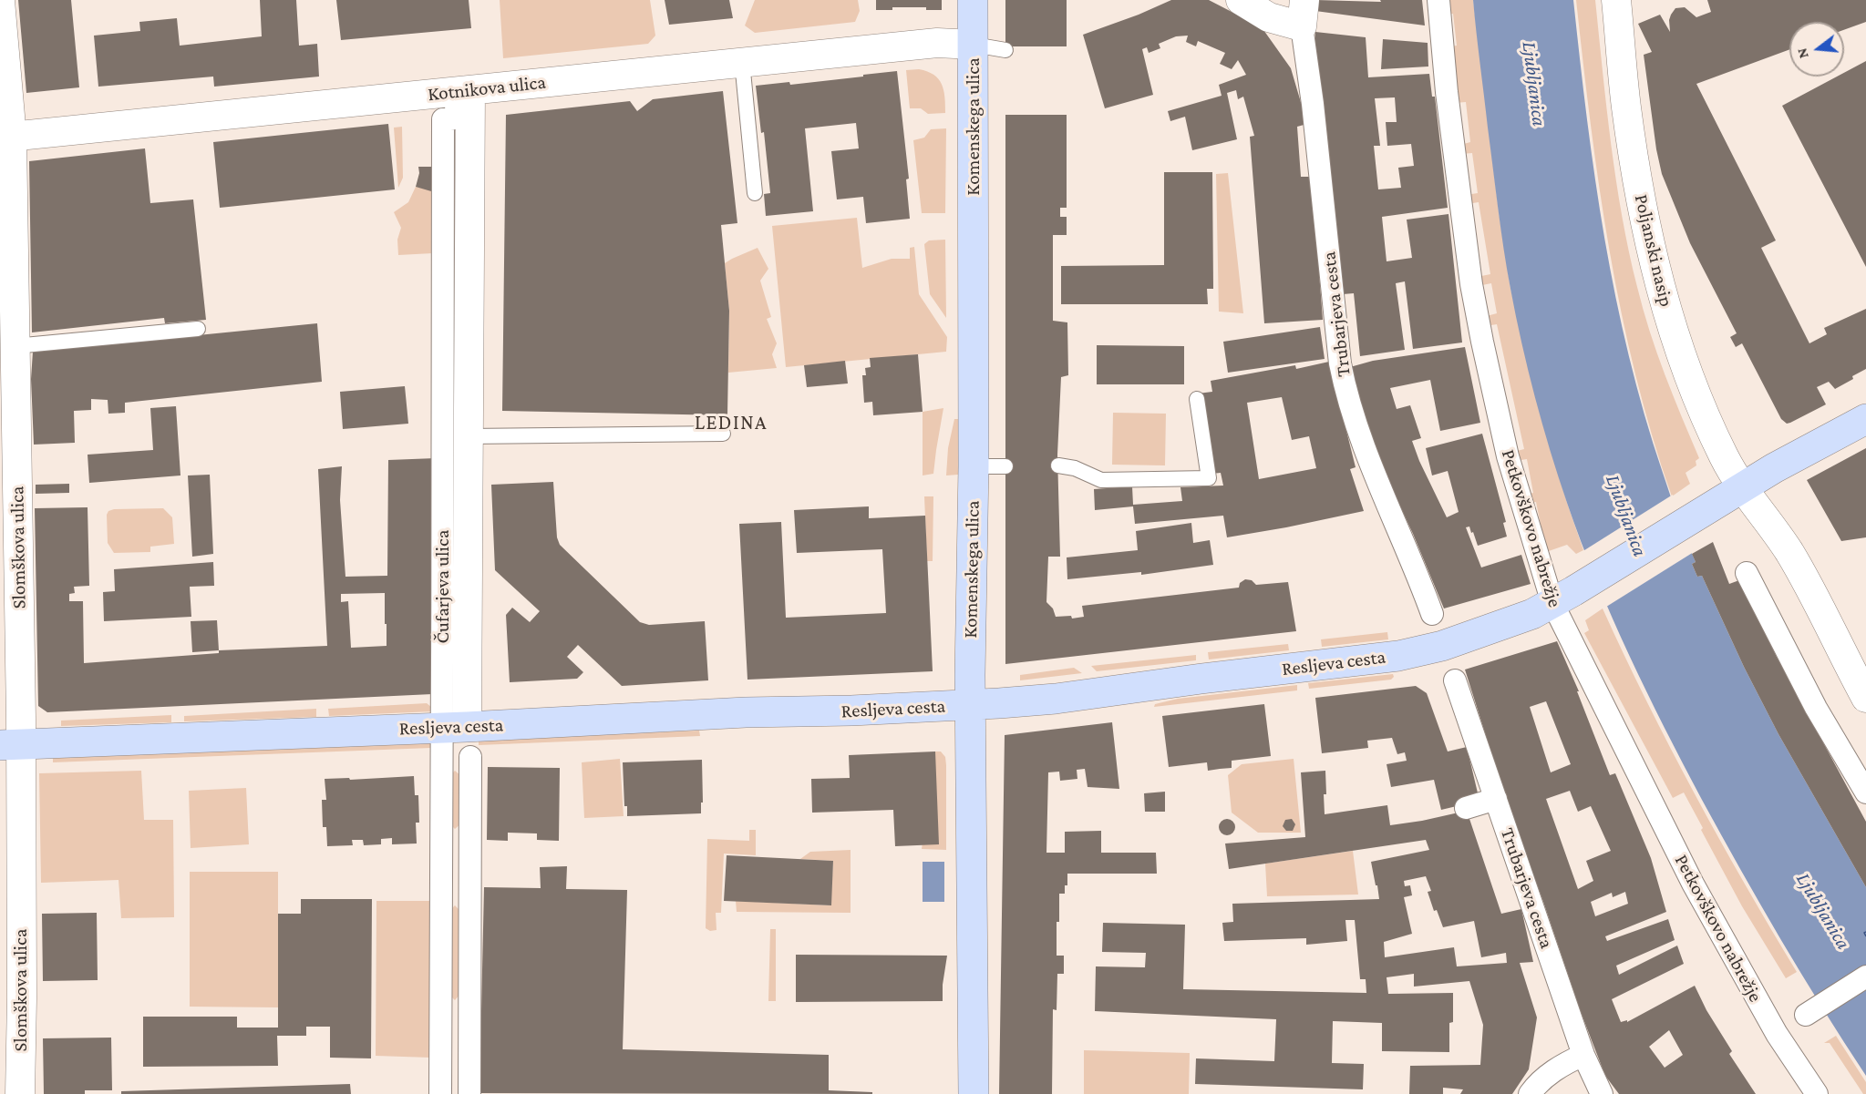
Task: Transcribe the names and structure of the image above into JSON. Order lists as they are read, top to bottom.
{
  "streets": {
    "main road": ["Komenskega ulica", "Resljeva cesta"],
    "street": [
      "Kotnikova ulica",
      "Poljanski nasip",
      "Trubarjeva cesta",
      "Petkovškovo nabrežje",
      "Slomškova ulica",
      "Čufarjeva ulica"
    ]
  },
  "crossings": [
    ["Kotnikova ulica", "Komenskega ulica"],
    ["Kotnikova ulica", "Slomškova ulica"],
    ["Kotnikova ulica", "Čufarjeva ulica"],
    ["Komenskega ulica", "Resljeva cesta"],
    ["Poljanski nasip", "Resljeva cesta"],
    ["Petkovškovo nabrežje", "Resljeva cesta"],
    ["Slomškova ulica", "Resljeva cesta"],
    ["Čufarjeva ulica", "Resljeva cesta"]
  ],
  "districts": ["LEDINA"],
  "water": ["Ljubljanica"],
  "north": "left"
}
